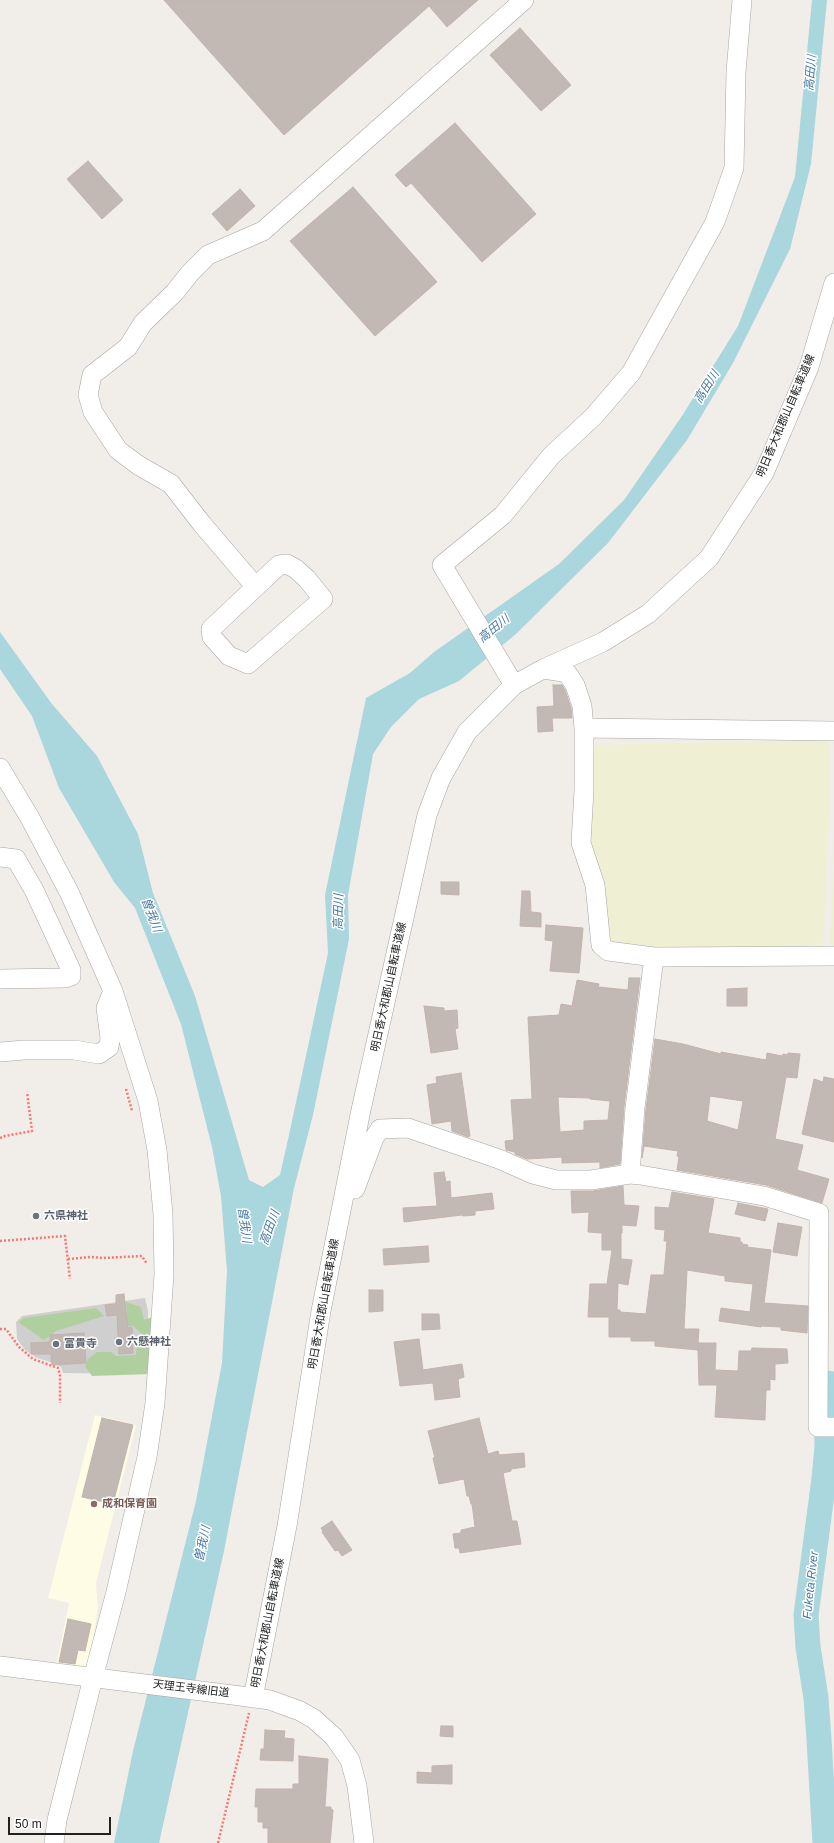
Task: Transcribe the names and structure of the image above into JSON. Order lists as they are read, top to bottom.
{
  "streets": {
    "street": ["明日香大和郡山自転車道線", "天理王寺線旧道"]
  },
  "crossings": [
    ["明日香大和郡山自転車道線", "天理王寺線旧道"]
  ],
  "water": ["高田川", "曽我川", "Fuketa River"],
  "places": [
    "六県神社",
    "六懸神社",
    "富貴寺",
    "成和保育園"
  ],
  "scale_bar": "50 m"
}
